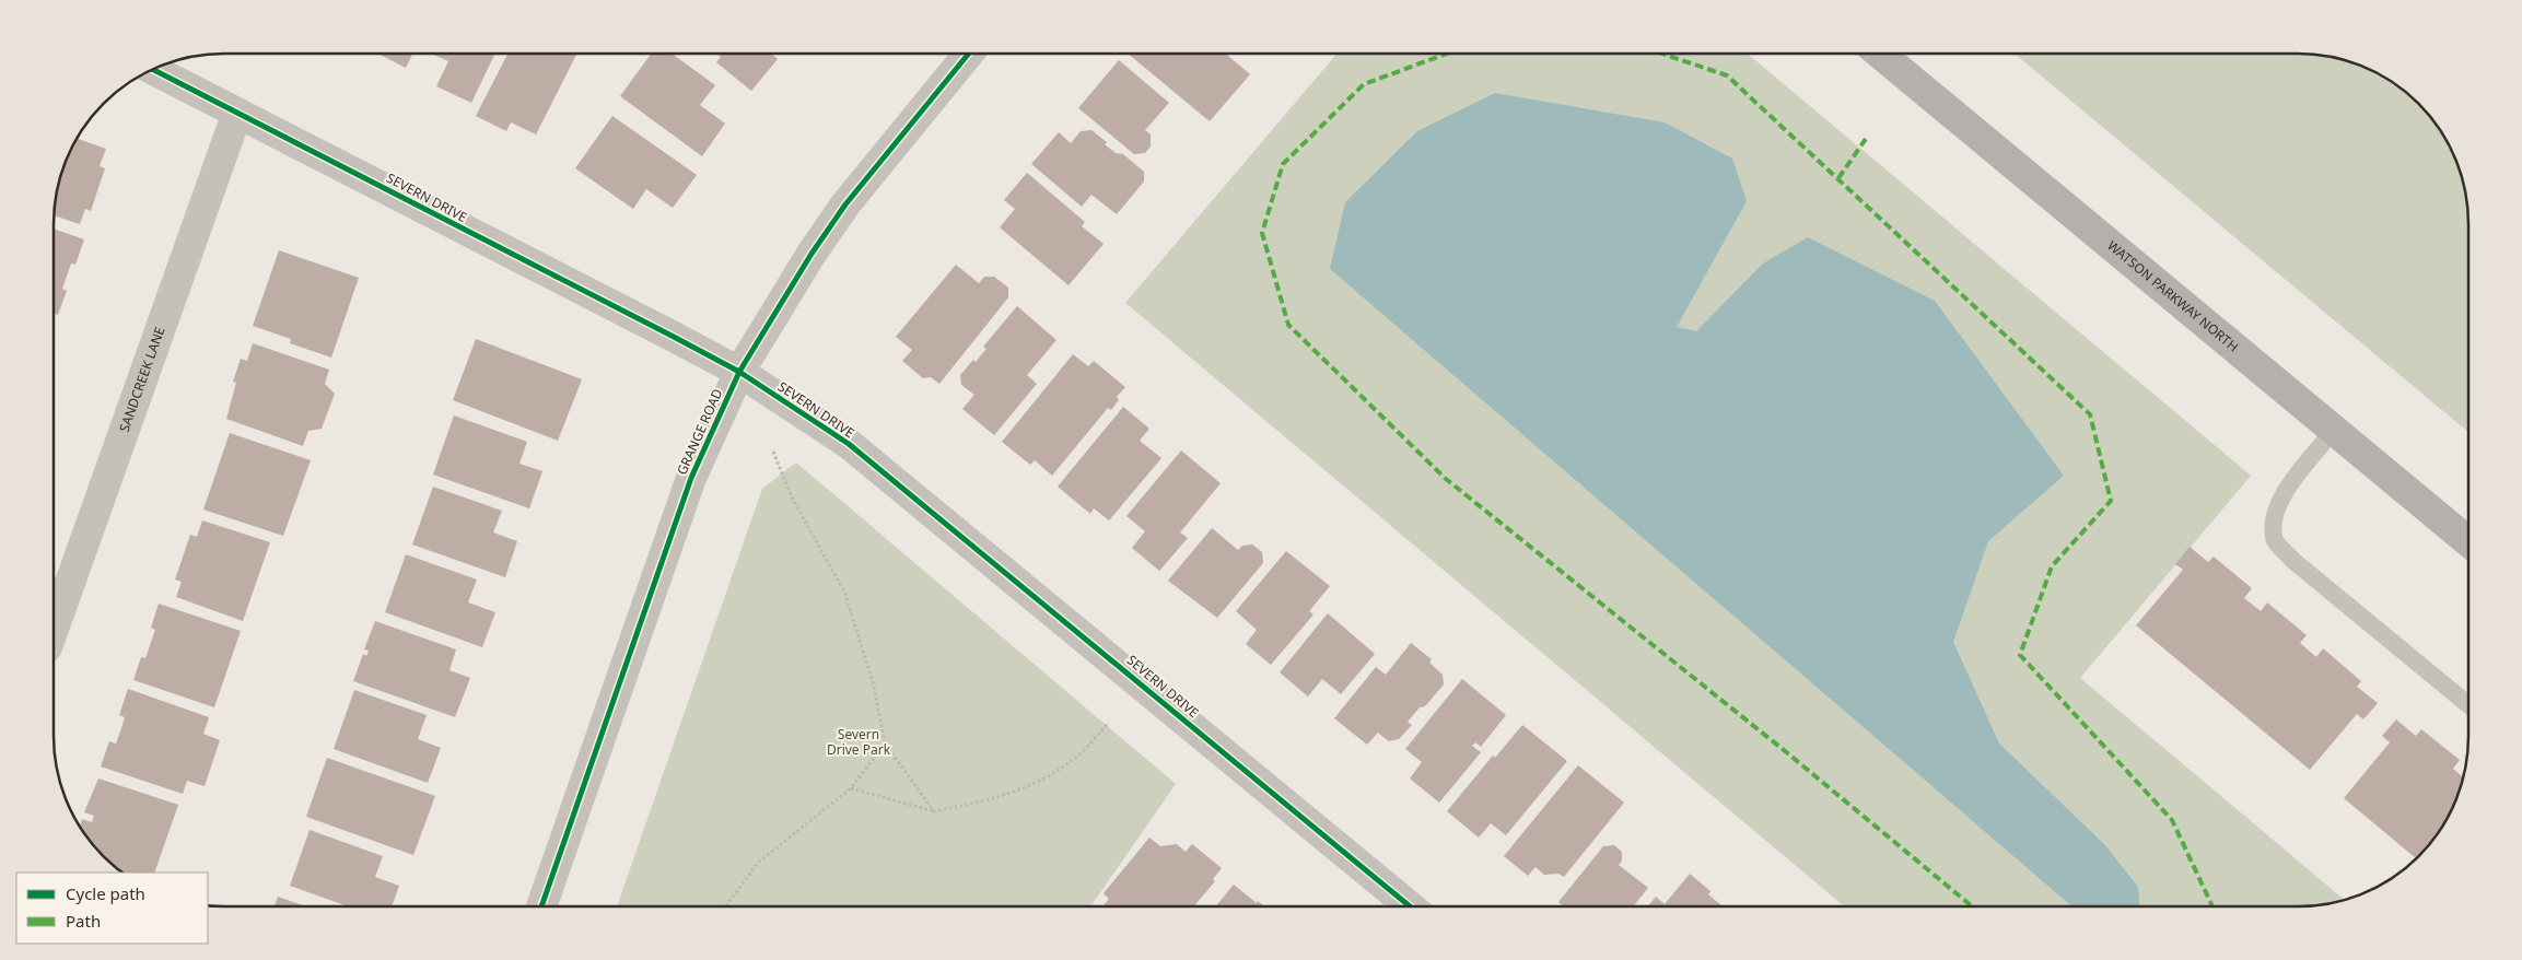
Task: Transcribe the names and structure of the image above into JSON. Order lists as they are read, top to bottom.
{
  "streets": {
    "main road": ["WATSON PARKWAY NORTH"],
    "street": ["SEVERN DRIVE", "SANDCREEK LANE", "GRANGE ROAD"]
  },
  "crossings": [
    ["SEVERN DRIVE", "SANDCREEK LANE"],
    ["SEVERN DRIVE", "GRANGE ROAD"]
  ],
  "parks": ["Severn Drive Park"],
  "legend": ["Cycle path", "Path"]
}
